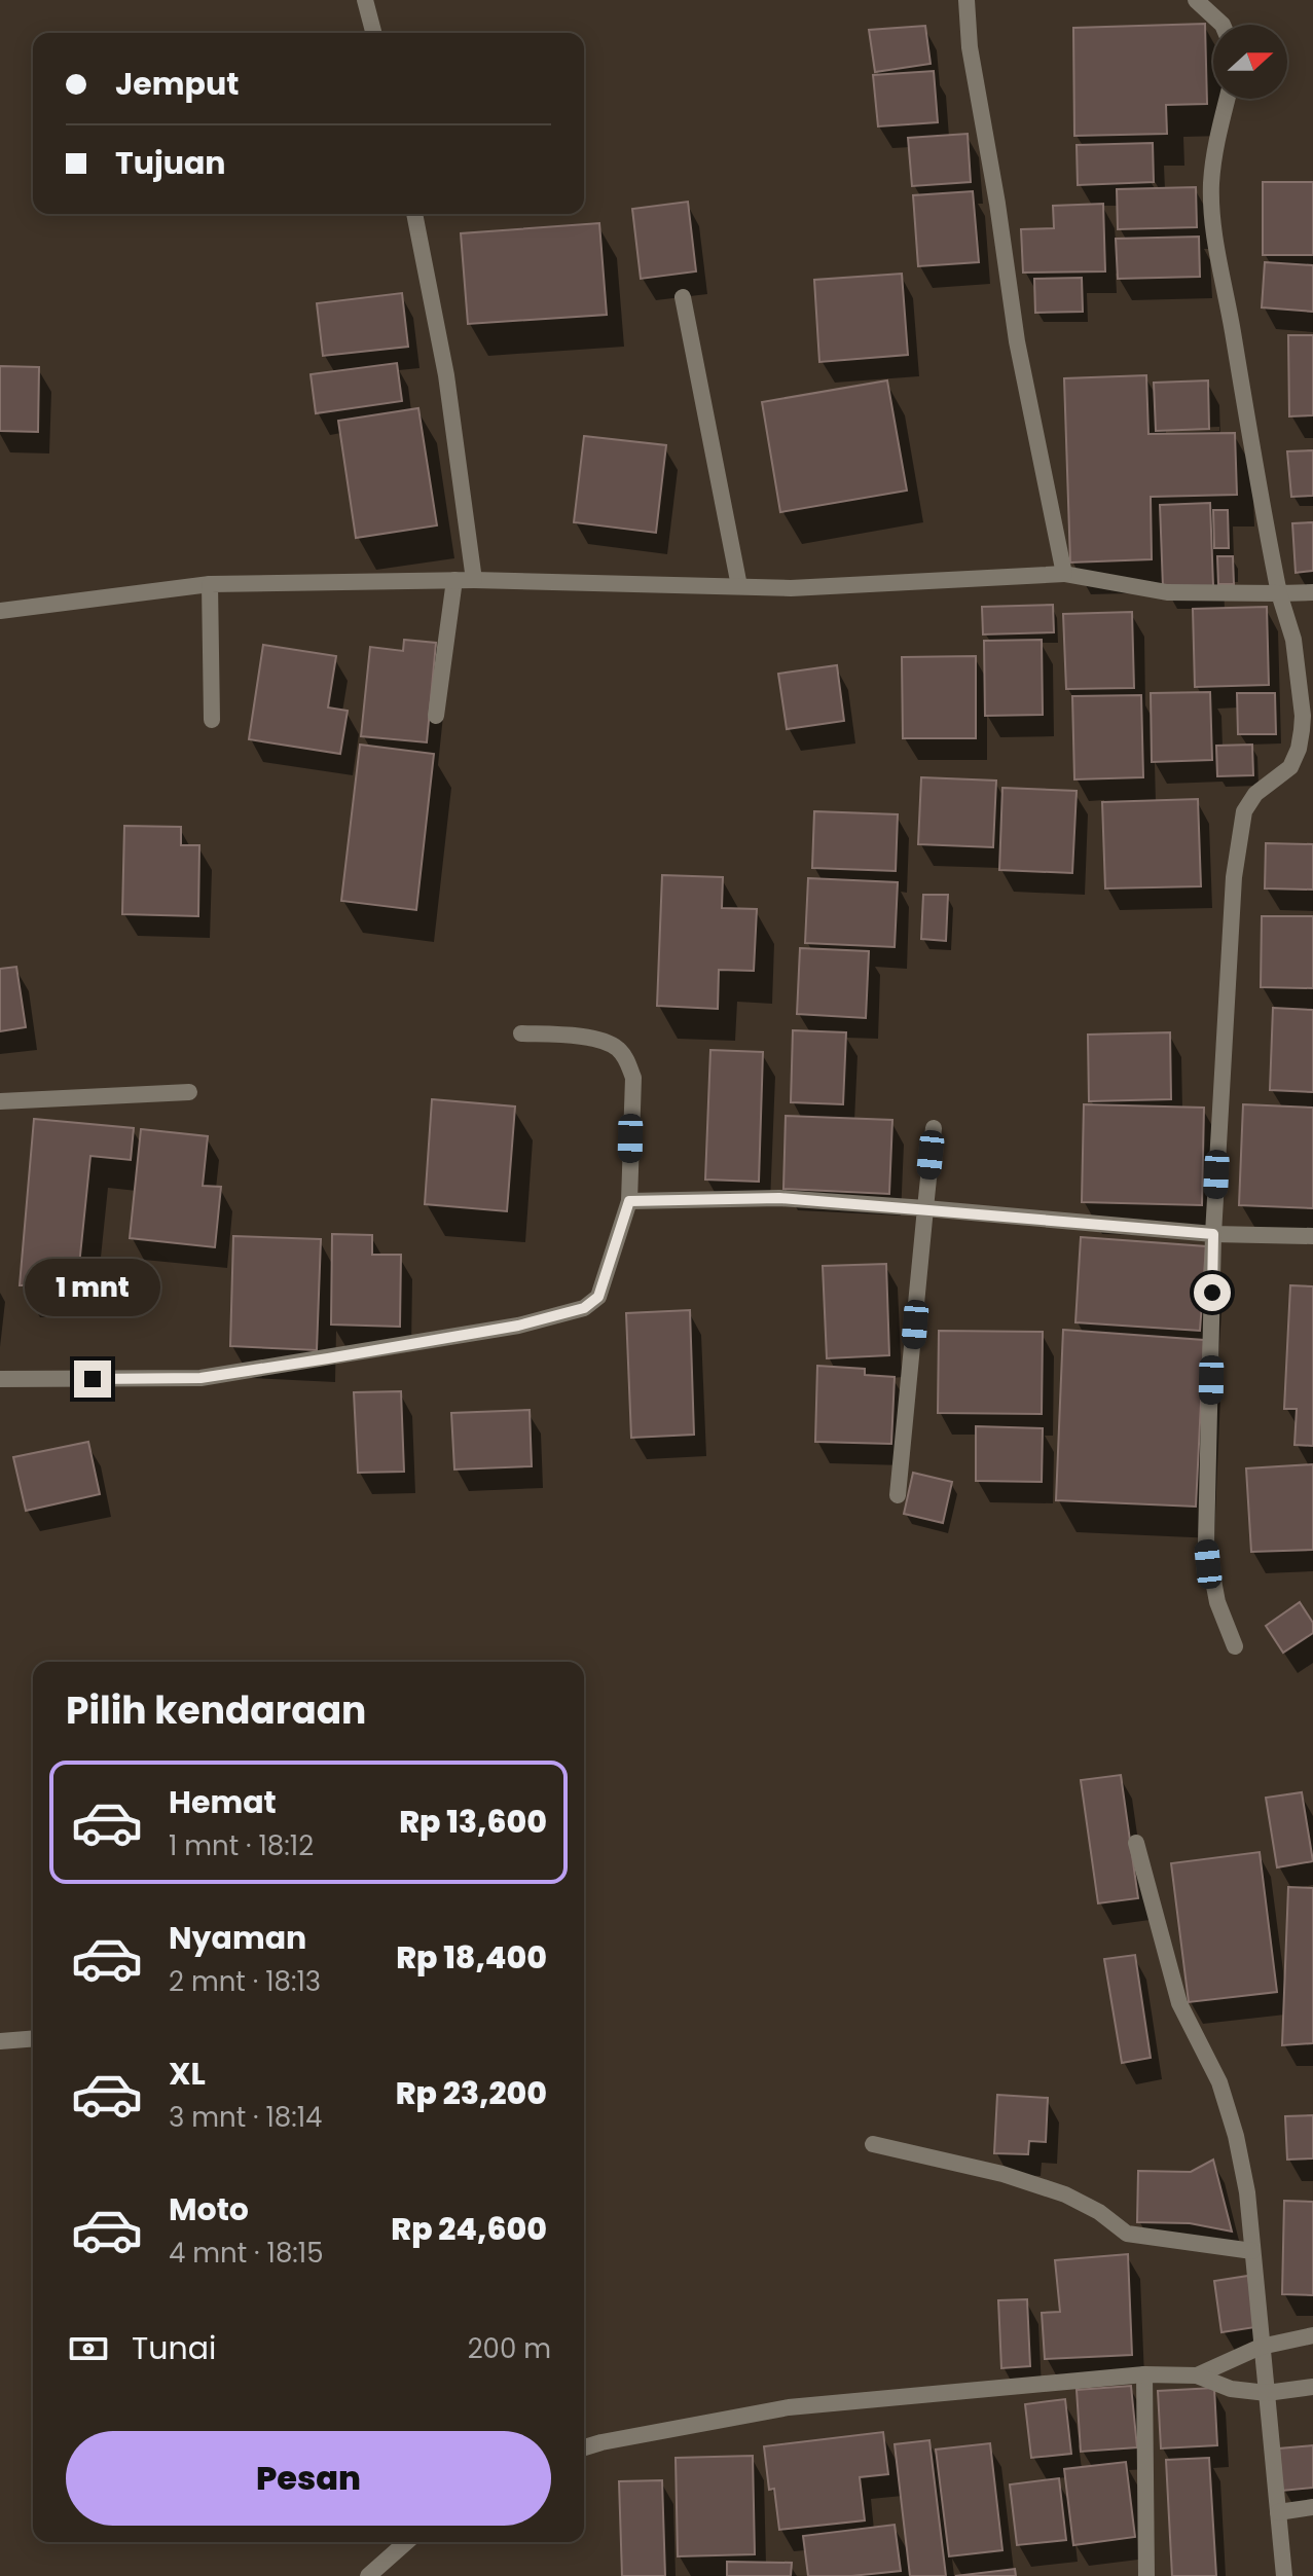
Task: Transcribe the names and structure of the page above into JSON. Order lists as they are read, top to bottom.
{
  "north": "right",
  "page": {
    "banner": ["Jemput", "Tujuan"],
    "bubble": "1 mnt",
    "heading": "Pilih kendaraan",
    "list": [
      {
        "name": "Hemat",
        "note": "1 mnt · 18:12",
        "value": "Rp 13,600"
      },
      {
        "name": "Nyaman",
        "note": "2 mnt · 18:13",
        "value": "Rp 18,400"
      },
      {
        "name": "XL",
        "note": "3 mnt · 18:14",
        "value": "Rp 23,200"
      },
      {
        "name": "Moto",
        "note": "4 mnt · 18:15",
        "value": "Rp 24,600"
      }
    ],
    "pay": ["Tunai", "200 m"],
    "buttons": "Pesan"
  }
}
